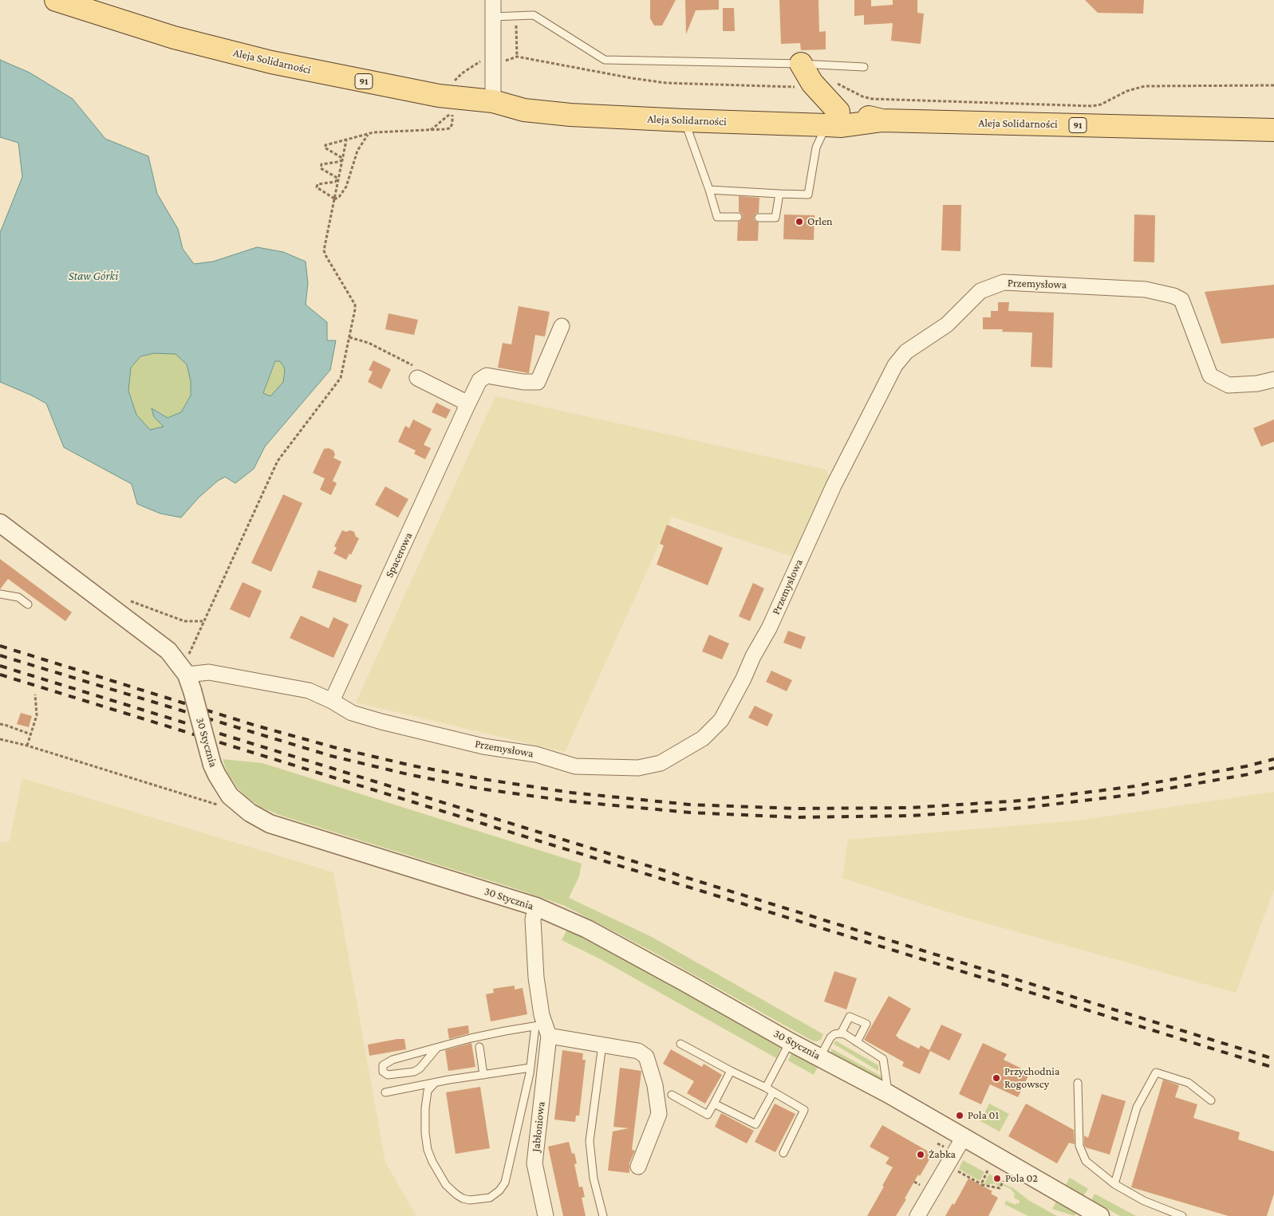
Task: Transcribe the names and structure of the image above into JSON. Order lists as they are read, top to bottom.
{
  "streets": {
    "main road": ["Aleja Solidarności", "91"],
    "street": [
      "Przemysłowa",
      "Spacerowa",
      "30 Stycznia",
      "Jabłoniowa"
    ]
  },
  "crossings": [
    ["Przemysłowa", "Spacerowa"],
    ["Przemysłowa", "30 Stycznia"],
    ["30 Stycznia", "Jabłoniowa"]
  ],
  "water": ["Staw Górki"],
  "places": [
    "Orlen",
    "Przychodnia Rogowscy",
    "Pola 01",
    "Żabka",
    "Pola 02"
  ]
}
